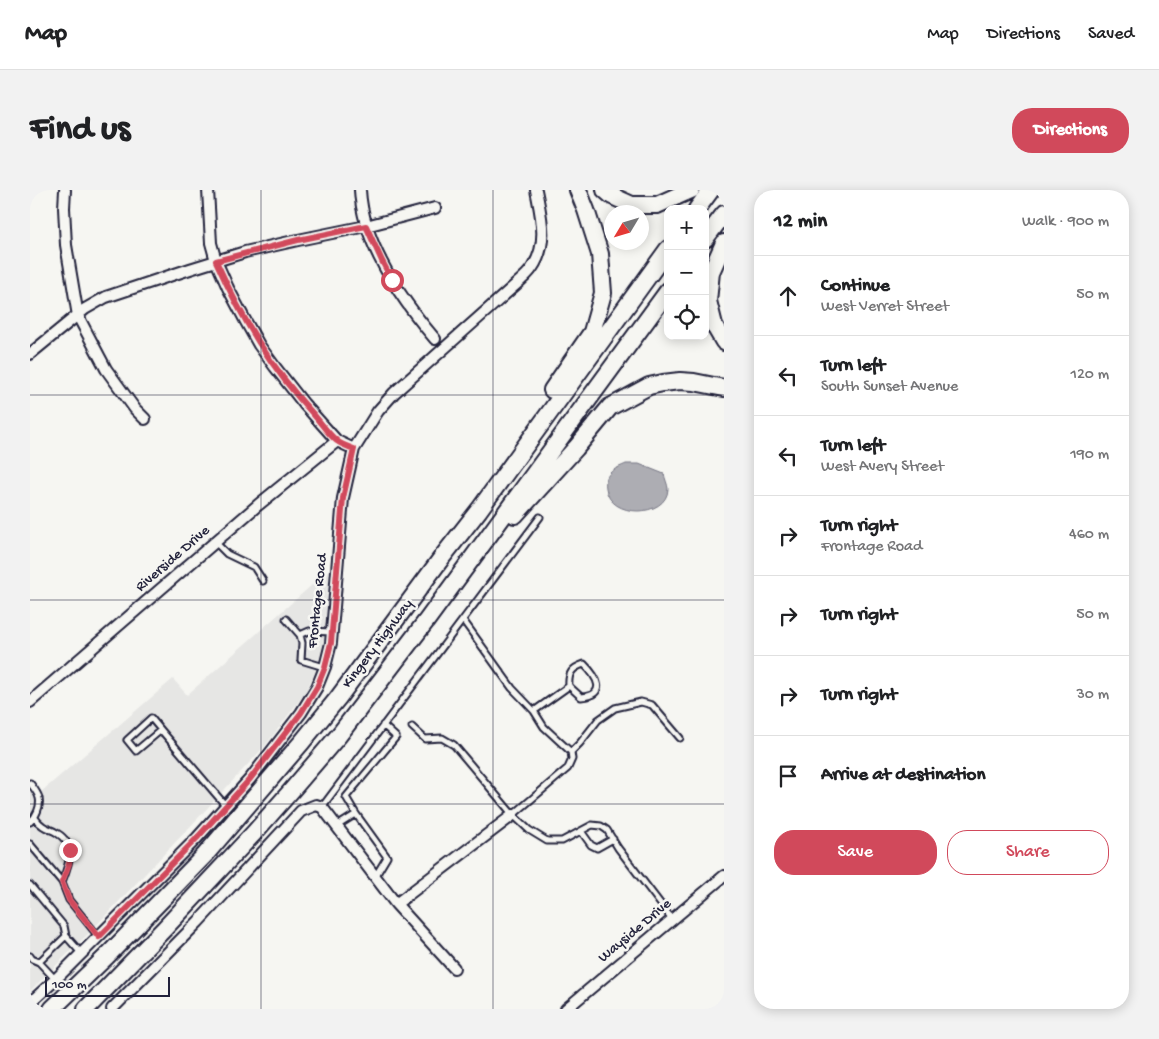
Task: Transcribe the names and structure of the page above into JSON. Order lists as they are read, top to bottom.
{
  "streets": {
    "highway": ["Kingery Highway"],
    "street": ["Riverside Drive", "Frontage Road", "Wayside Drive"]
  },
  "scale_bar": "100 m",
  "north": "bottom left",
  "page": {
    "header": "Map",
    "nav": ["Map", "Directions", "Saved"],
    "buttons": [
      "Directions",
      ["Save", "Share"]
    ],
    "title": "Find us",
    "heading": ["12 min", "Walk · 900 m"],
    "map_buttons": ["+", "−"],
    "list": [
      ["Continue", "West Verret Street", "50 m"],
      ["Turn left", "South Sunset Avenue", "120 m"],
      ["Turn left", "West Avery Street", "190 m"],
      ["Turn right", "Frontage Road", "460 m"],
      ["Turn right", "50 m"],
      ["Turn right", "30 m"],
      "Arrive at destination"
    ],
    "scale": "100 m"
  }
}
